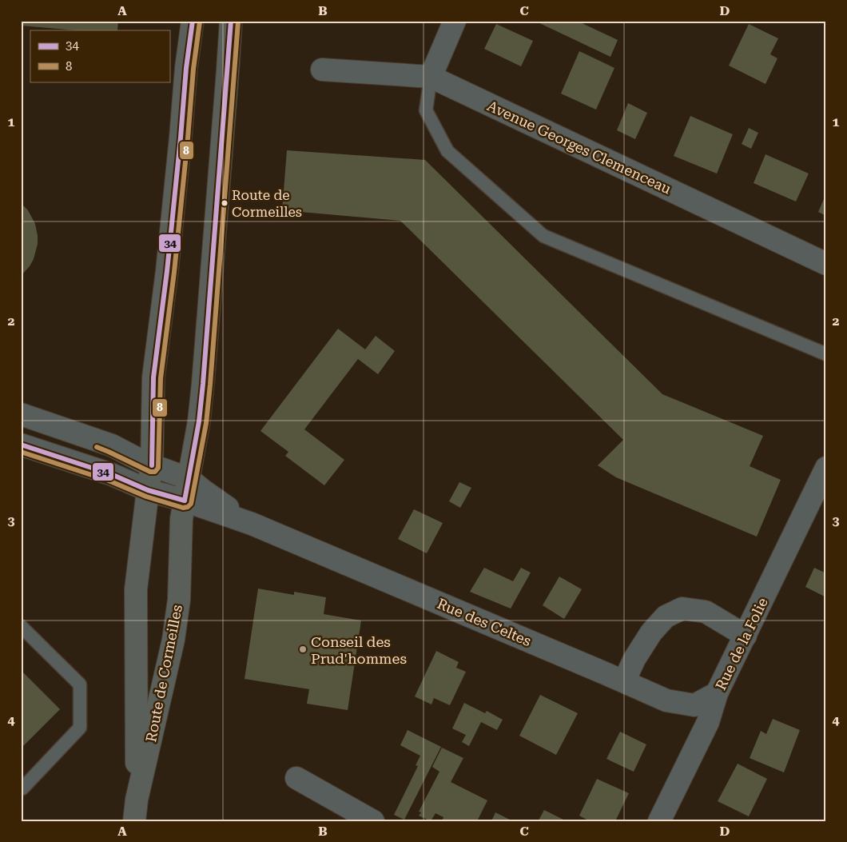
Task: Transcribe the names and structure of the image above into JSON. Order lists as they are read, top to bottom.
{
  "streets": {
    "main road": ["Route de Cormeilles"],
    "street": ["Avenue Georges Clemenceau", "Rue des Celtes", "Rue de la Folie"]
  },
  "crossings": [
    ["Rue des Celtes", "Rue de la Folie"],
    ["Rue des Celtes", "Route de Cormeilles"]
  ],
  "places": ["Route de Cormeilles", "Conseil des Prud'hommes"],
  "lines": ["transit line 34", "transit line 8"],
  "legend": ["34", "8"],
  "grid": {
    "columns": [
      "A",
      "B",
      "C",
      "D"
    ],
    "rows": [
      "1",
      "2",
      "3",
      "4"
    ]
  }
}
